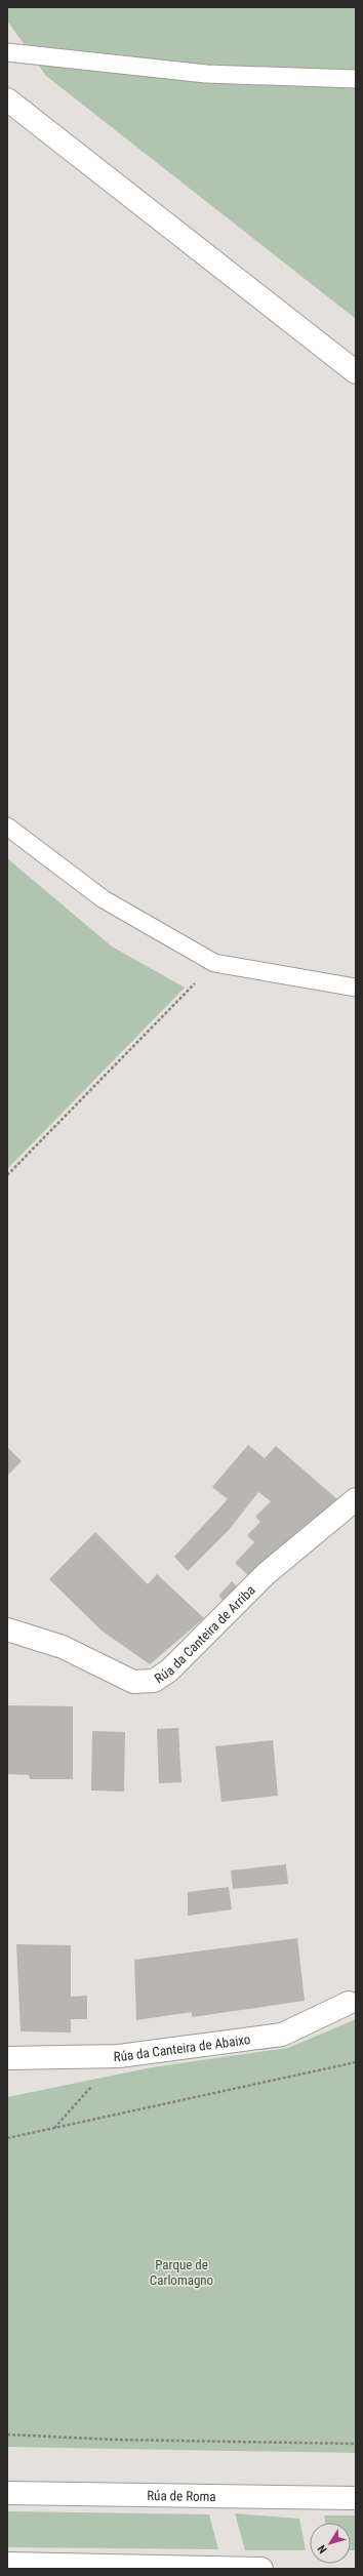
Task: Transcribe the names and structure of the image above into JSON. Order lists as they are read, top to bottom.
{
  "streets": {
    "street": ["Rúa da Canteira de Arriba", "Rúa da Canteira de Abaixo", "Rúa de Roma"]
  },
  "parks": ["Parque de Carlomagno"],
  "north": "bottom left"
}
